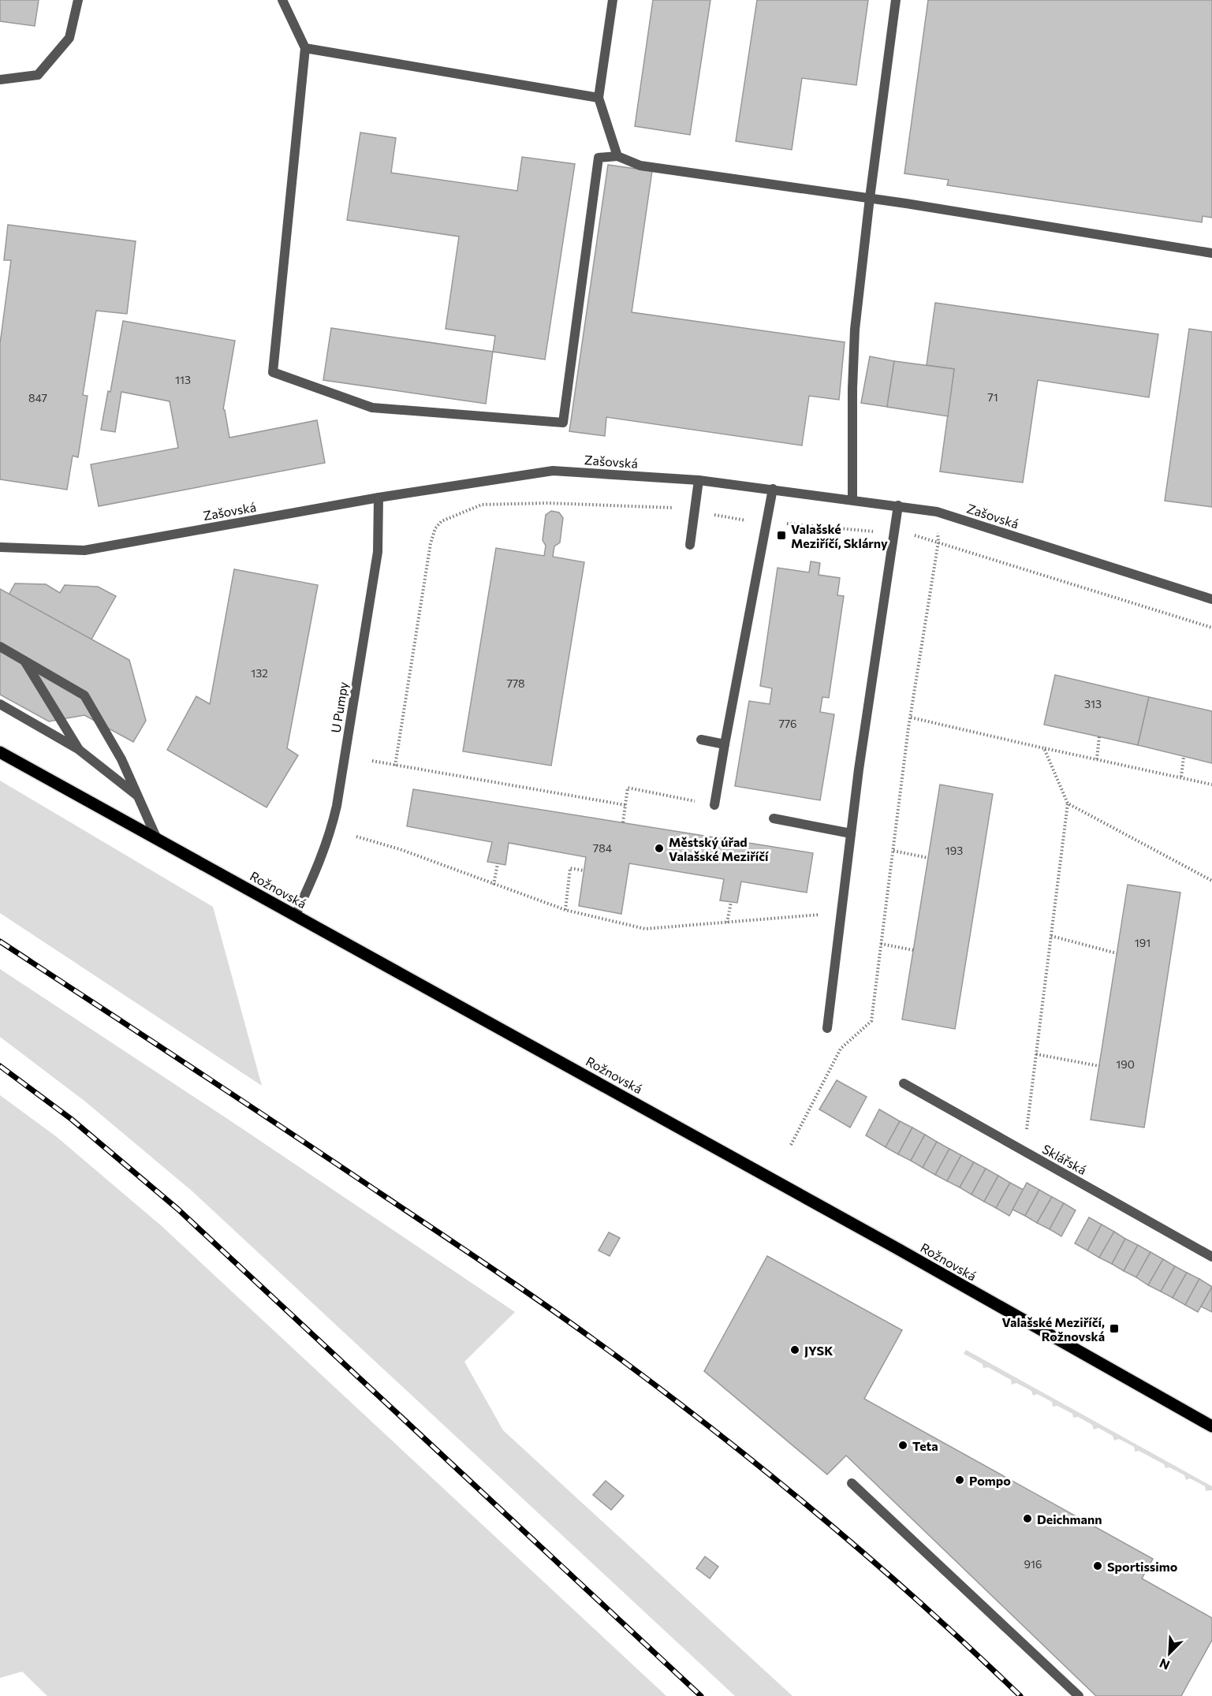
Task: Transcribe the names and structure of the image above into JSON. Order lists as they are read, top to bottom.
{
  "streets": {
    "main road": ["Rožnovská"],
    "street": ["Zašovská", "U Pumpy", "Sklářská"]
  },
  "crossings": [
    ["Zašovská", "U Pumpy"],
    ["U Pumpy", "Rožnovská"]
  ],
  "places": {
    "transit": ["Valašské Meziříčí, Sklárny", "Valašské Meziříčí, Rožnovská"],
    "other": [
      "Městský úřad Valašské Meziříčí",
      "JYSK",
      "Teta",
      "Pompo",
      "Deichmann",
      "Sportissimo"
    ]
  },
  "house_numbers": [
    "113",
    "71",
    "847",
    "132",
    "778",
    "313",
    "776",
    "784",
    "193",
    "191",
    "190",
    "916"
  ],
  "north": "bottom left"
}
